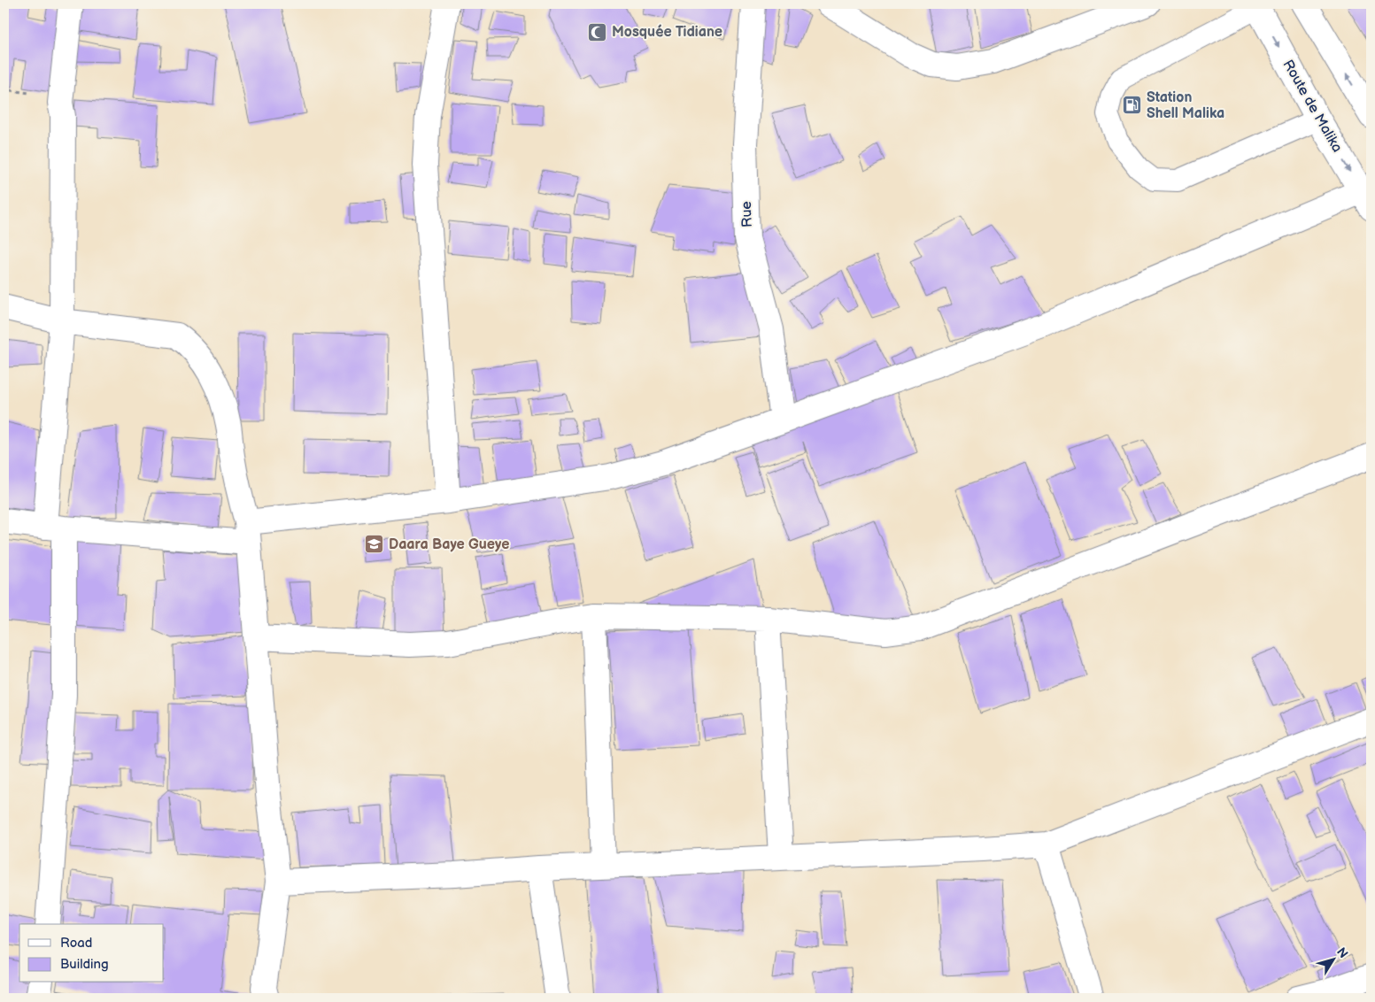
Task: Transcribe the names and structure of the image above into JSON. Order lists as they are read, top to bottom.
{
  "streets": {
    "street": ["Route de Malika", "Rue"]
  },
  "places": {
    "mosque": ["Mosquée Tidiane"],
    "fuel station": ["Station Shell Malika"],
    "school or university": ["Daara Baye Gueye"]
  },
  "legend": ["Road", "Building"],
  "north": "top right"
}
